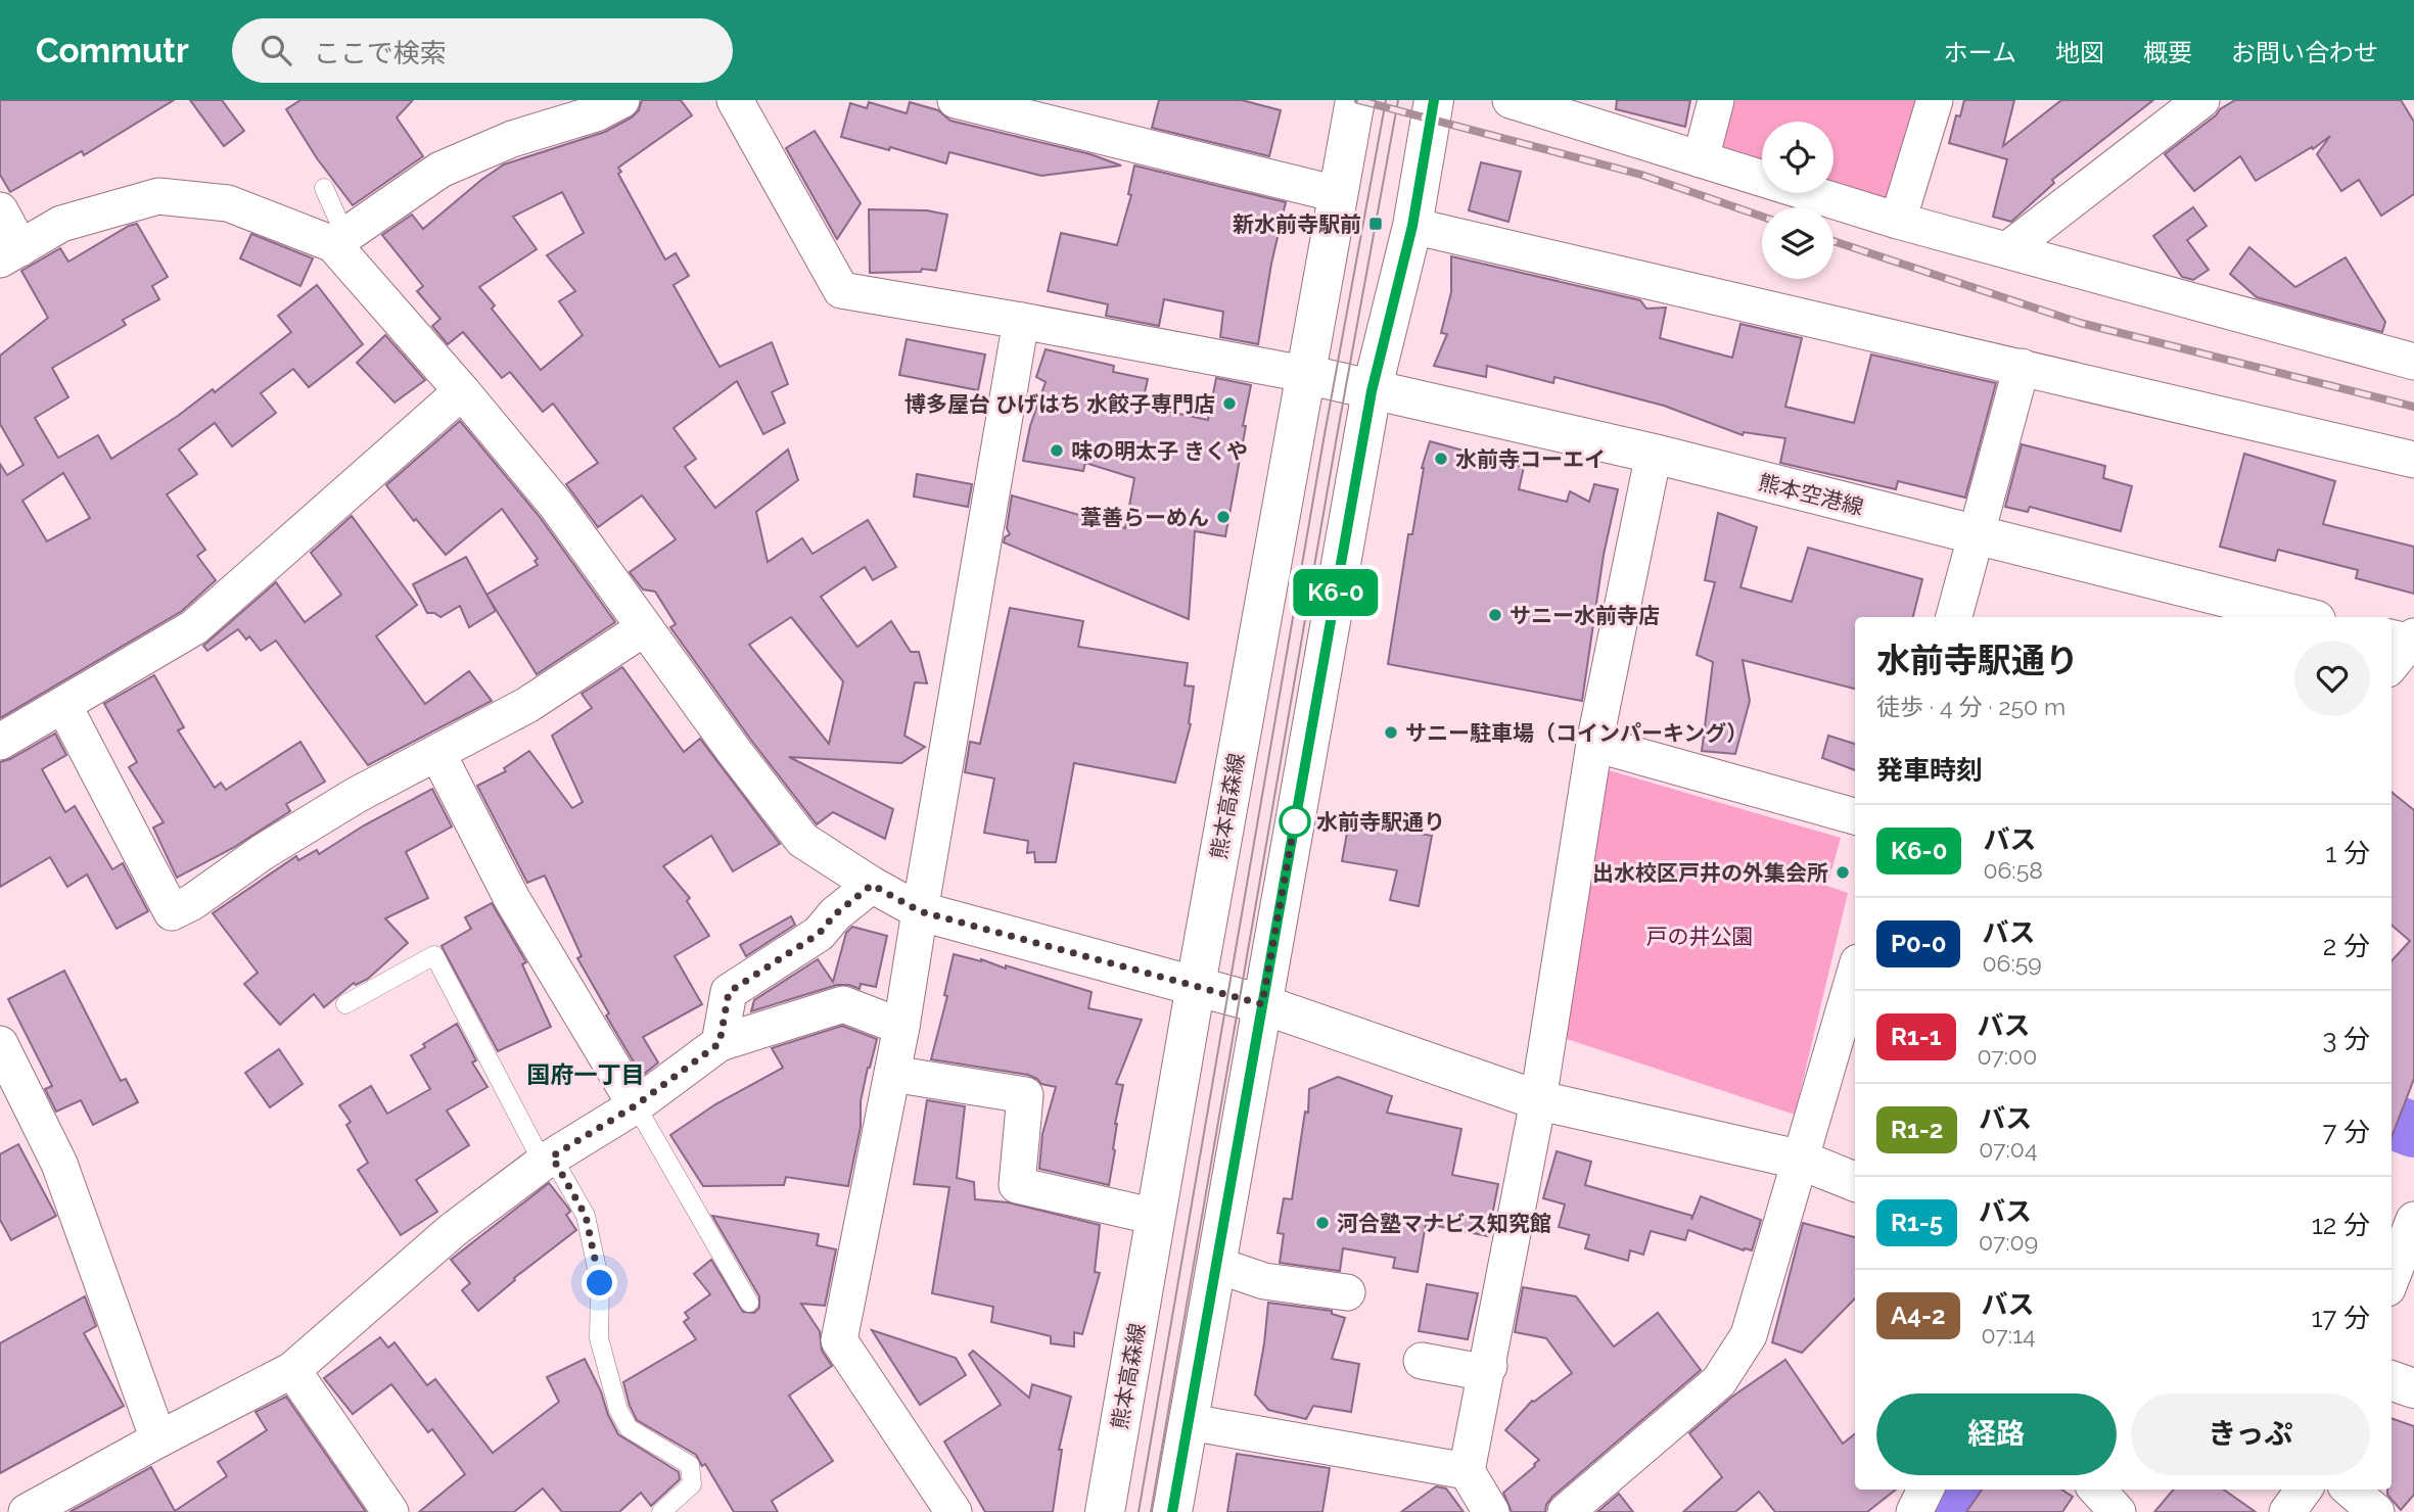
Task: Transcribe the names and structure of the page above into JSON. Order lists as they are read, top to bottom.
{
  "streets": {
    "main road": ["熊本空港線", "熊本高森線"]
  },
  "crossings": [
    ["熊本空港線", "熊本高森線"]
  ],
  "districts": ["国府一丁目"],
  "parks": ["戸の井公園"],
  "places": {
    "transit": ["新水前寺駅前"],
    "other": [
      "博多屋台 ひげはち 水餃子専門店",
      "味の明太子 きくや",
      "水前寺コーエイ",
      "葦善らーめん",
      "サニー水前寺店",
      "サニー駐車場（コインパーキング）",
      "水前寺駅通り",
      "出水校区戸井の外集会所",
      "河合塾マナビス知究館"
    ]
  },
  "lines": ["bus line K6-0"],
  "page": {
    "header": "Commutr",
    "search": "ここで検索",
    "nav": [
      "ホーム",
      "地図",
      "概要",
      "お問い合わせ"
    ],
    "on_map": "K6-0",
    "heading": [
      ["水前寺駅通り", "徒歩 · 4 分 · 250 m"],
      "発車時刻"
    ],
    "list": [
      {
        "mark": "K6-0",
        "name": "バス",
        "note": "06:58",
        "value": "1 分"
      },
      {
        "mark": "P0-0",
        "name": "バス",
        "note": "06:59",
        "value": "2 分"
      },
      {
        "mark": "R1-1",
        "name": "バス",
        "note": "07:00",
        "value": "3 分"
      },
      {
        "mark": "R1-2",
        "name": "バス",
        "note": "07:04",
        "value": "7 分"
      },
      {
        "mark": "R1-5",
        "name": "バス",
        "note": "07:09",
        "value": "12 分"
      },
      {
        "mark": "A4-2",
        "name": "バス",
        "note": "07:14",
        "value": "17 分"
      }
    ],
    "buttons": ["経路", "きっぷ"]
  }
}
